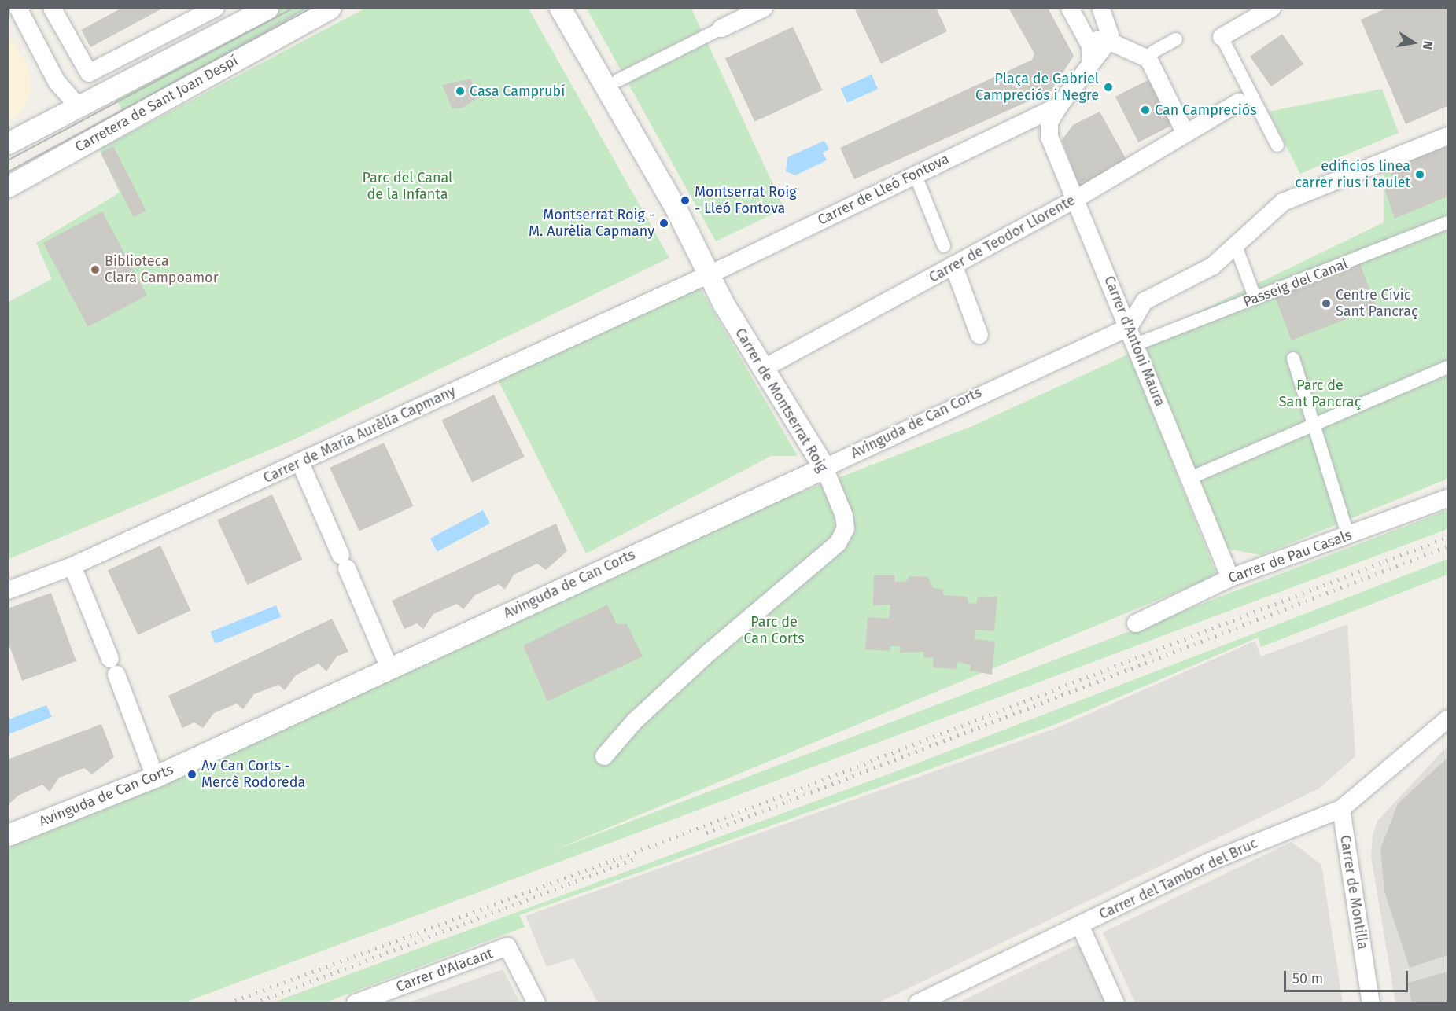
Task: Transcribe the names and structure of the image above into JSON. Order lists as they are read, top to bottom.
{
  "streets": {
    "street": [
      "Carretera de Sant Joan Despí",
      "Carrer de Lleó Fontova",
      "Carrer de Teodor Llorente",
      "Passeig del Canal",
      "Carrer d'Antoni Maura",
      "Carrer de Montserrat Roig",
      "Avinguda de Can Corts",
      "Carrer de Maria Aurèlia Capmany",
      "Carrer de Pau Casals",
      "Carrer del Tambor del Bruc",
      "Carrer de Montilla",
      "Carrer d'Alacant"
    ]
  },
  "crossings": [
    ["Carrer de Lleó Fontova", "Carrer d'Antoni Maura"],
    ["Carrer de Lleó Fontova", "Carrer de Montserrat Roig"],
    ["Carrer de Lleó Fontova", "Carrer de Maria Aurèlia Capmany"],
    ["Carrer de Teodor Llorente", "Carrer d'Antoni Maura"],
    ["Carrer de Teodor Llorente", "Carrer de Montserrat Roig"],
    ["Carrer d'Antoni Maura", "Avinguda de Can Corts"],
    ["Carrer d'Antoni Maura", "Carrer de Pau Casals"],
    ["Carrer de Montserrat Roig", "Avinguda de Can Corts"],
    ["Carrer de Montserrat Roig", "Carrer de Maria Aurèlia Capmany"],
    ["Carrer del Tambor del Bruc", "Carrer de Montilla"]
  ],
  "parks": ["Parc del Canal de la Infanta", "Parc de Sant Pancraç", "Parc de Can Corts"],
  "places": [
    "Plaça de Gabriel Campreciós i Negre",
    "Casa Camprubí",
    "Can Campreciós",
    "edificios linea carrer rius i taulet",
    "Montserrat Roig - Lleó Fontova",
    "Montserrat Roig - M. Aurèlia Capmany",
    "Biblioteca Clara Campoamor",
    "Centre Cívic Sant Pancraç",
    "Av Can Corts - Mercè Rodoreda"
  ],
  "scale_bar": "50 m",
  "north": "right"
}
